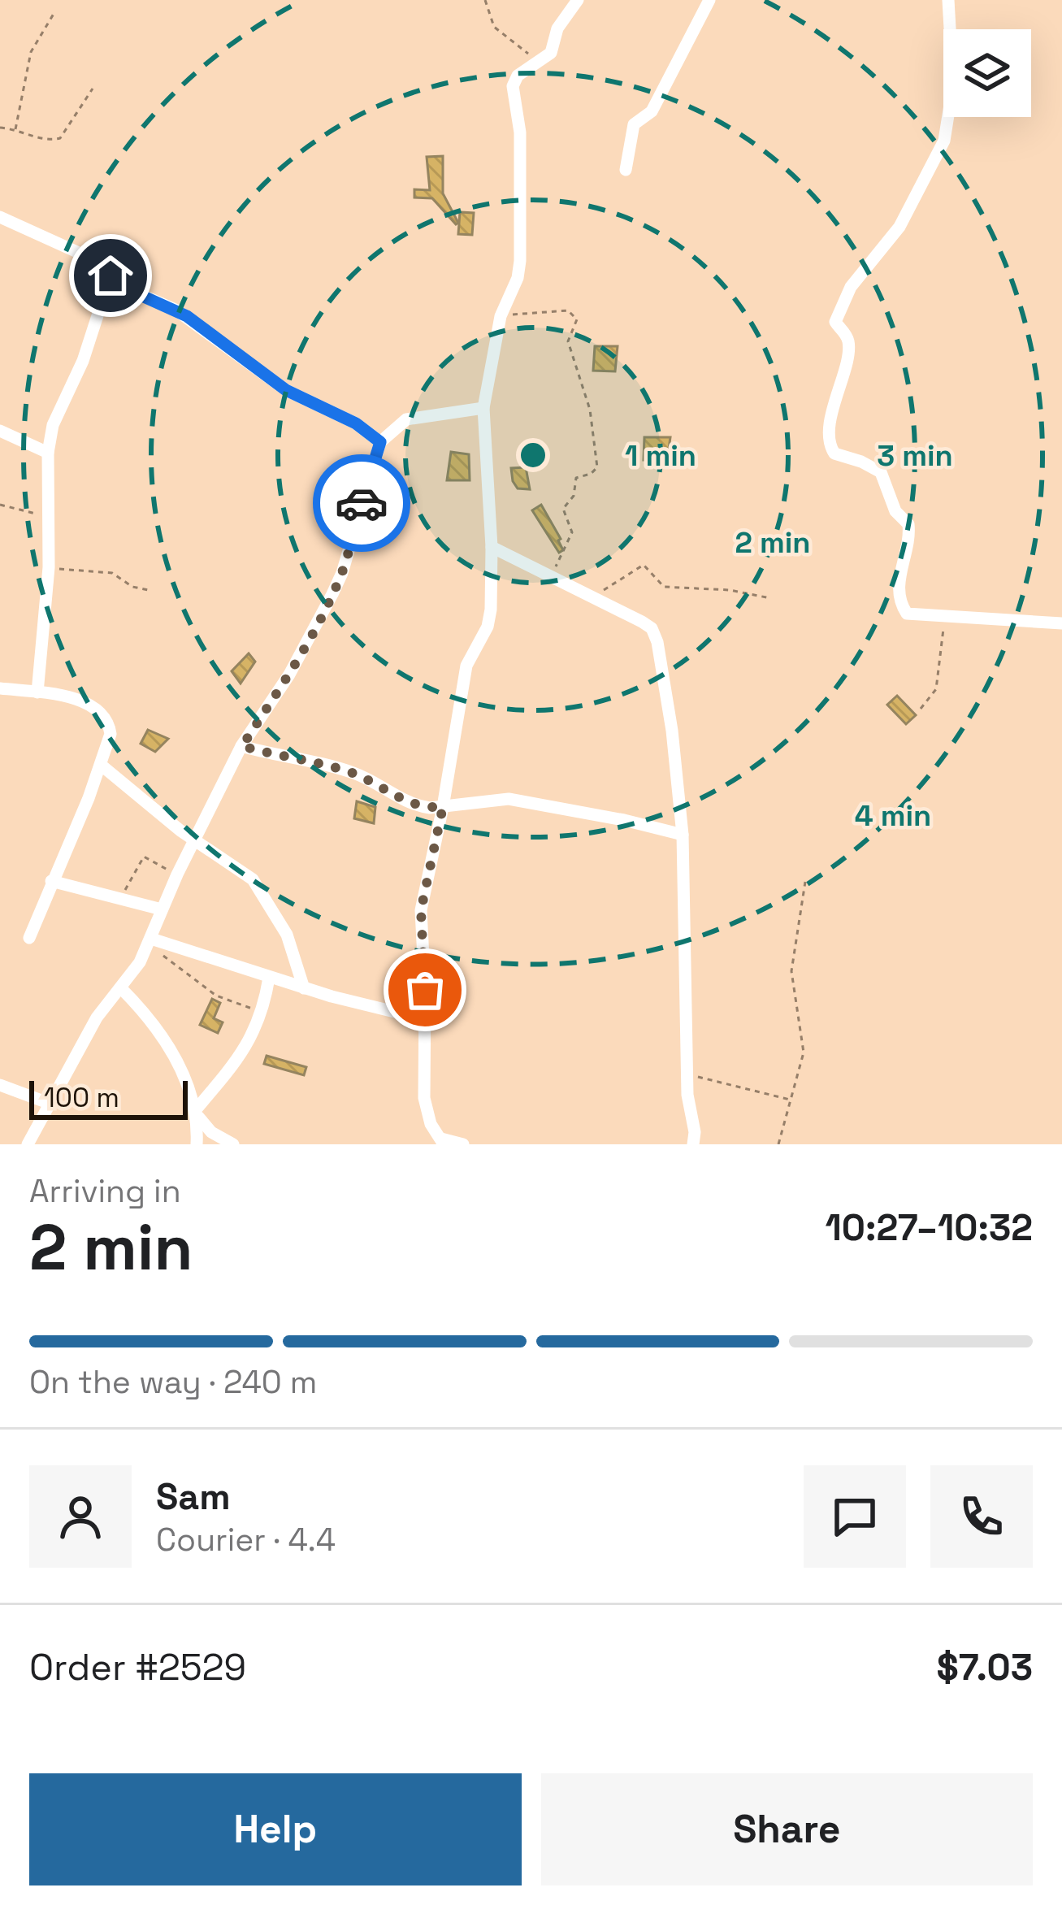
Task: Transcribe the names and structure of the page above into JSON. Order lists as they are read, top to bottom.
{
  "scale_bar": "100 m",
  "page": {
    "scale": "100 m",
    "heading": ["2 min", "Arriving in", "10:27–10:32"],
    "panel": [
      "Sam",
      "Courier · 4.4",
      "Order #2529",
      "$7.03"
    ],
    "bar": "On the way · 240 m",
    "buttons": ["Help", "Share"]
  },
  "rings": [
    "1 min",
    "3 min",
    "2 min",
    "4 min"
  ]
}
